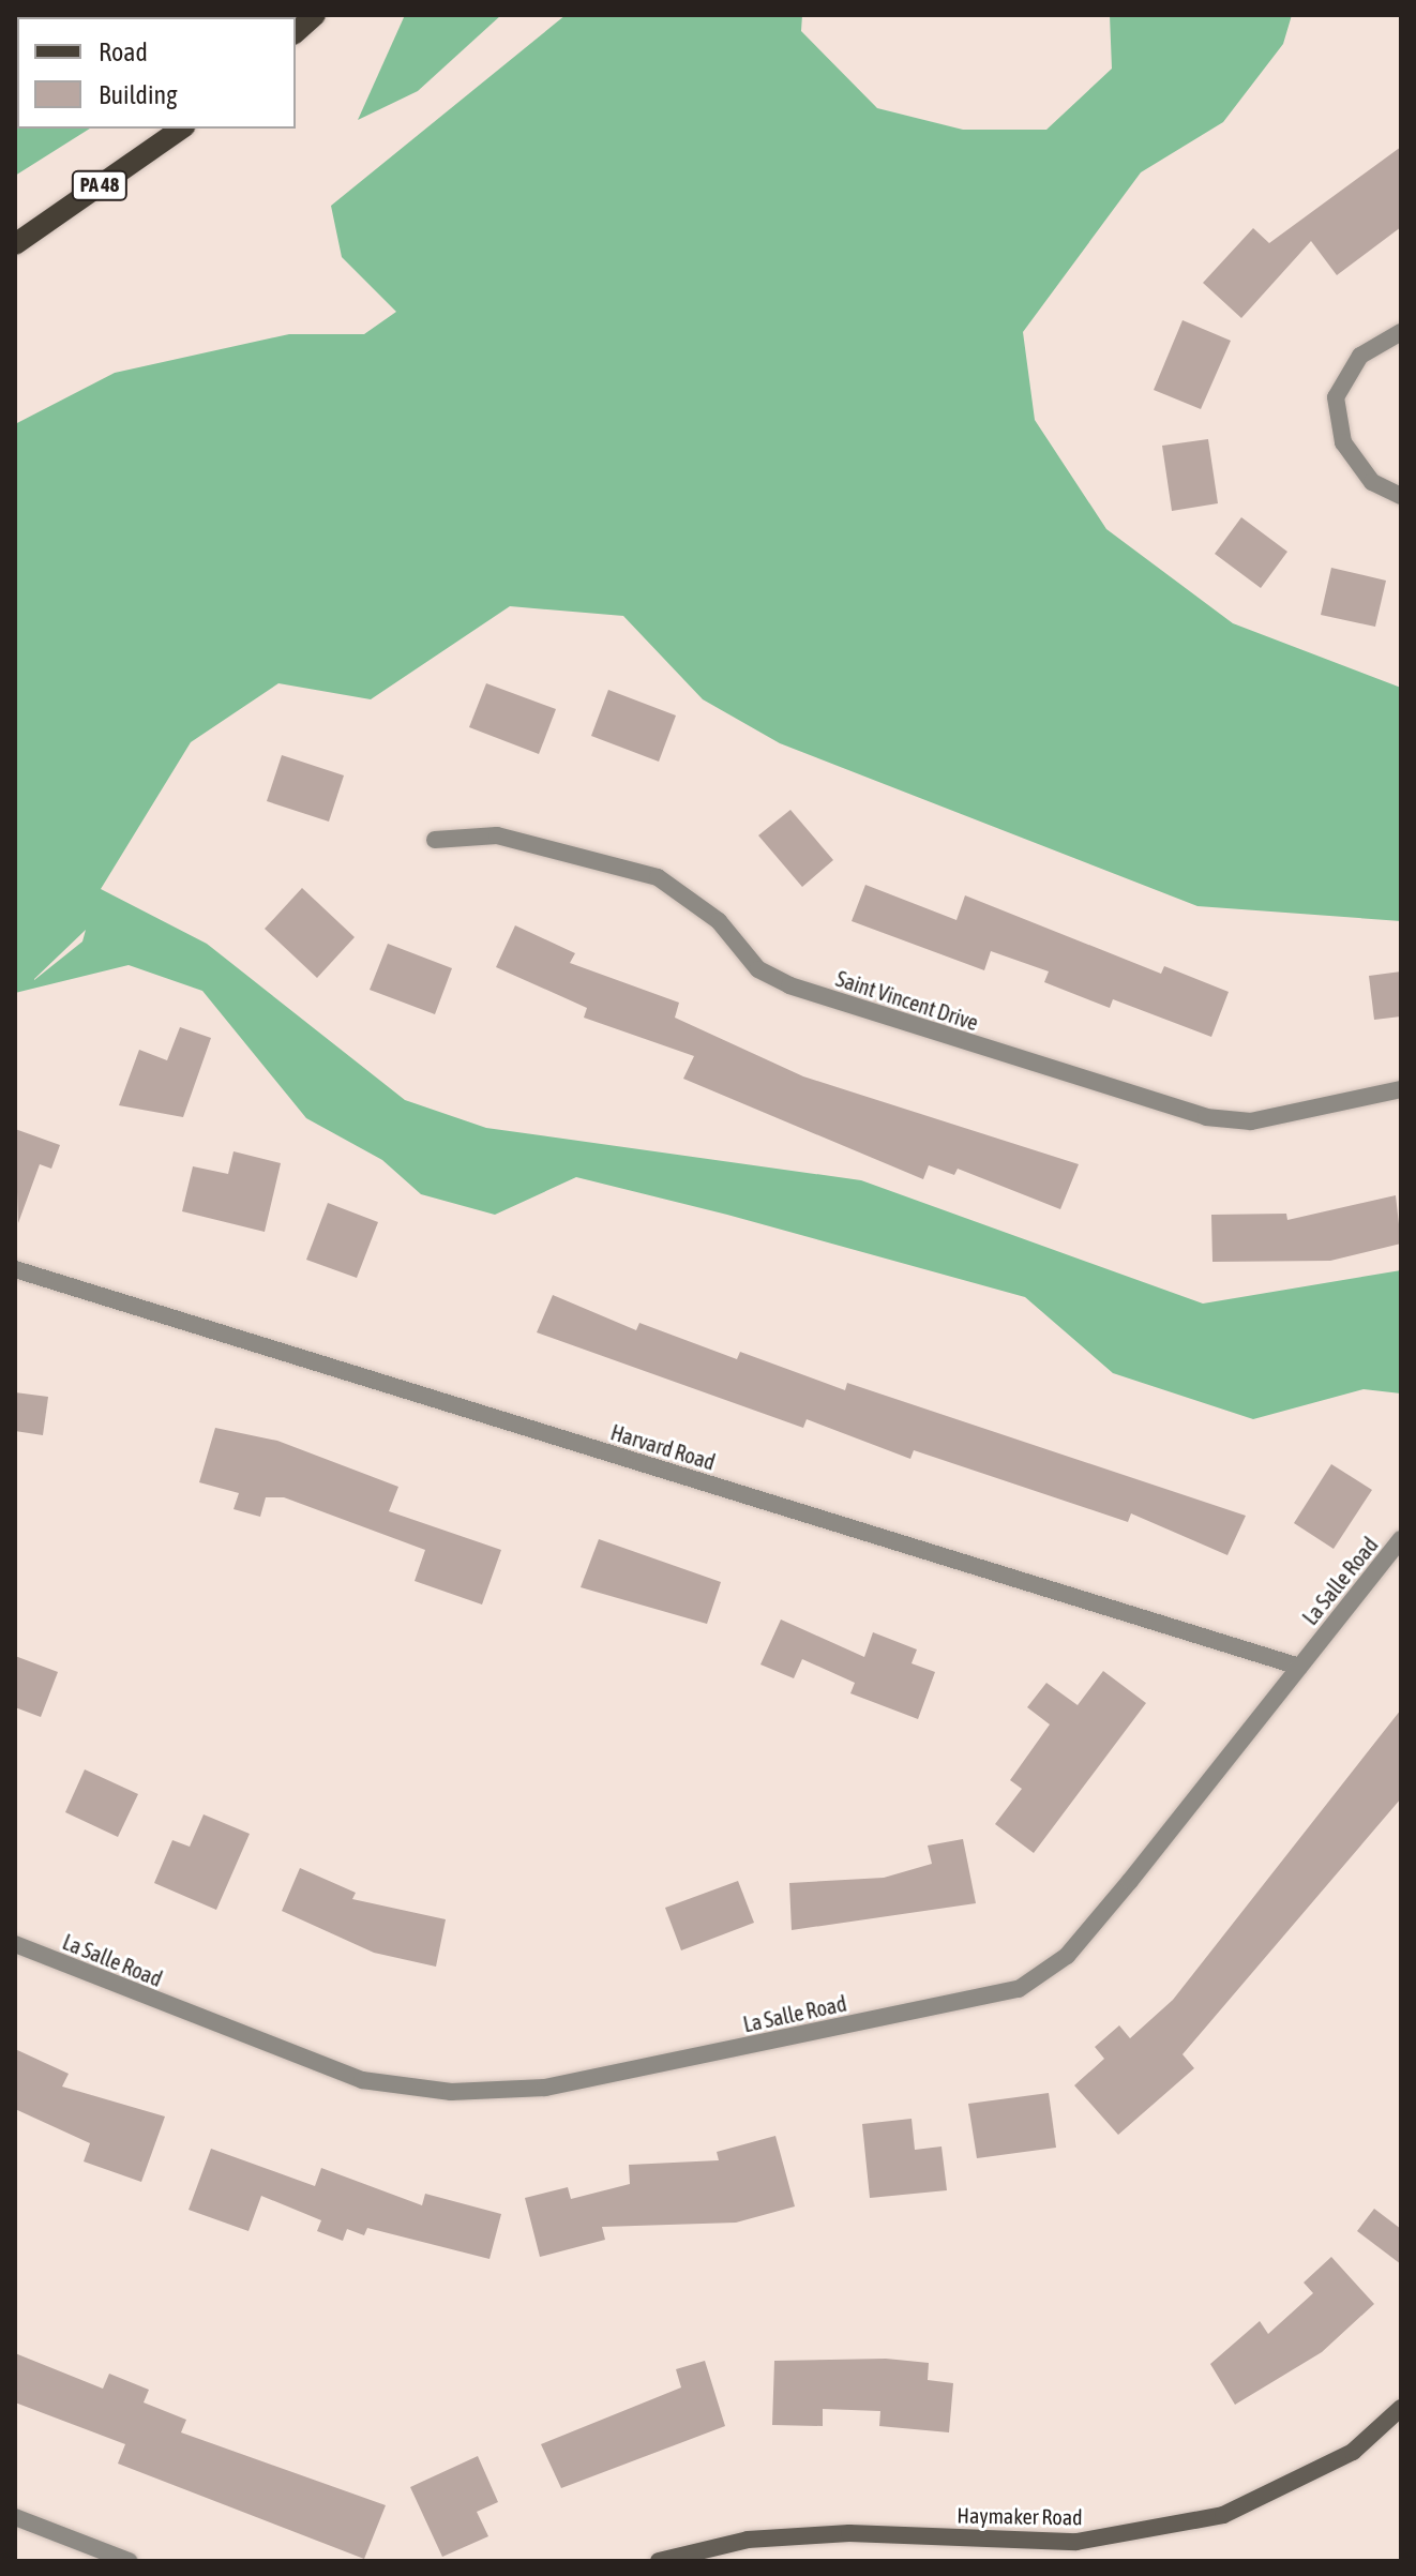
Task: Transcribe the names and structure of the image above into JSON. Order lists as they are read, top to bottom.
{
  "streets": {
    "main road": ["PA 48", "Haymaker Road"],
    "street": ["Saint Vincent Drive", "Harvard Road", "La Salle Road"]
  },
  "crossings": [
    ["Harvard Road", "La Salle Road"]
  ],
  "legend": ["Road", "Building"]
}
